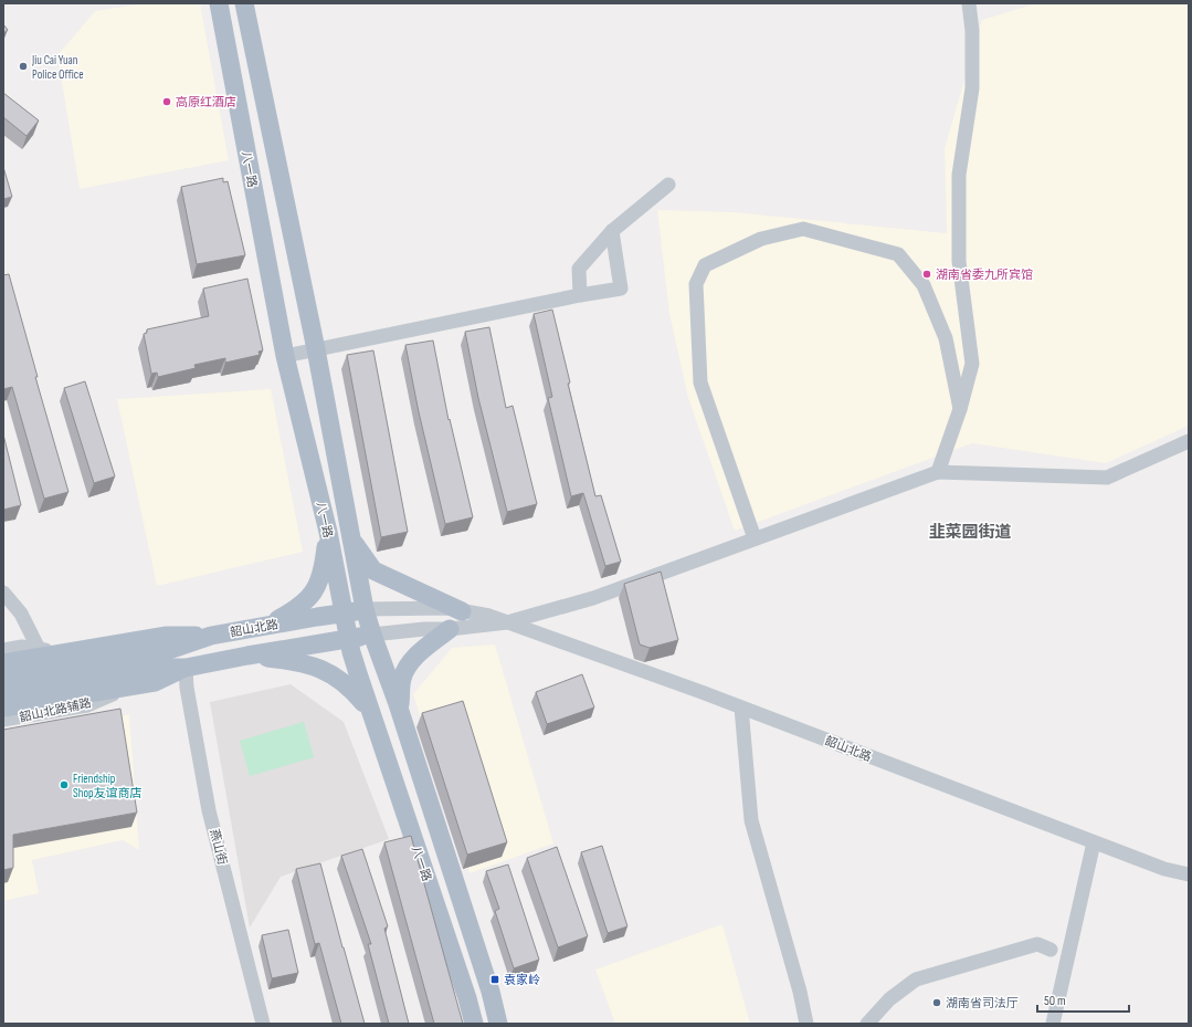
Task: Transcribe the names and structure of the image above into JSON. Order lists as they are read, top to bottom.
{
  "streets": {
    "main road": ["八一路", "韶山北路"],
    "street": ["韶山北路辅路", "燕山街"]
  },
  "crossings": [
    ["八一路", "韶山北路"],
    ["韶山北路", "燕山街"]
  ],
  "districts": ["韭菜园街道"],
  "places": {
    "other": [
      "Jiu Cai Yuan Police Office",
      "高原红酒店",
      "湖南省委九所宾馆",
      "Friendship Shop友谊商店",
      "湖南省司法厅"
    ],
    "transit": ["袁家岭"]
  },
  "scale_bar": "50 m"
}
